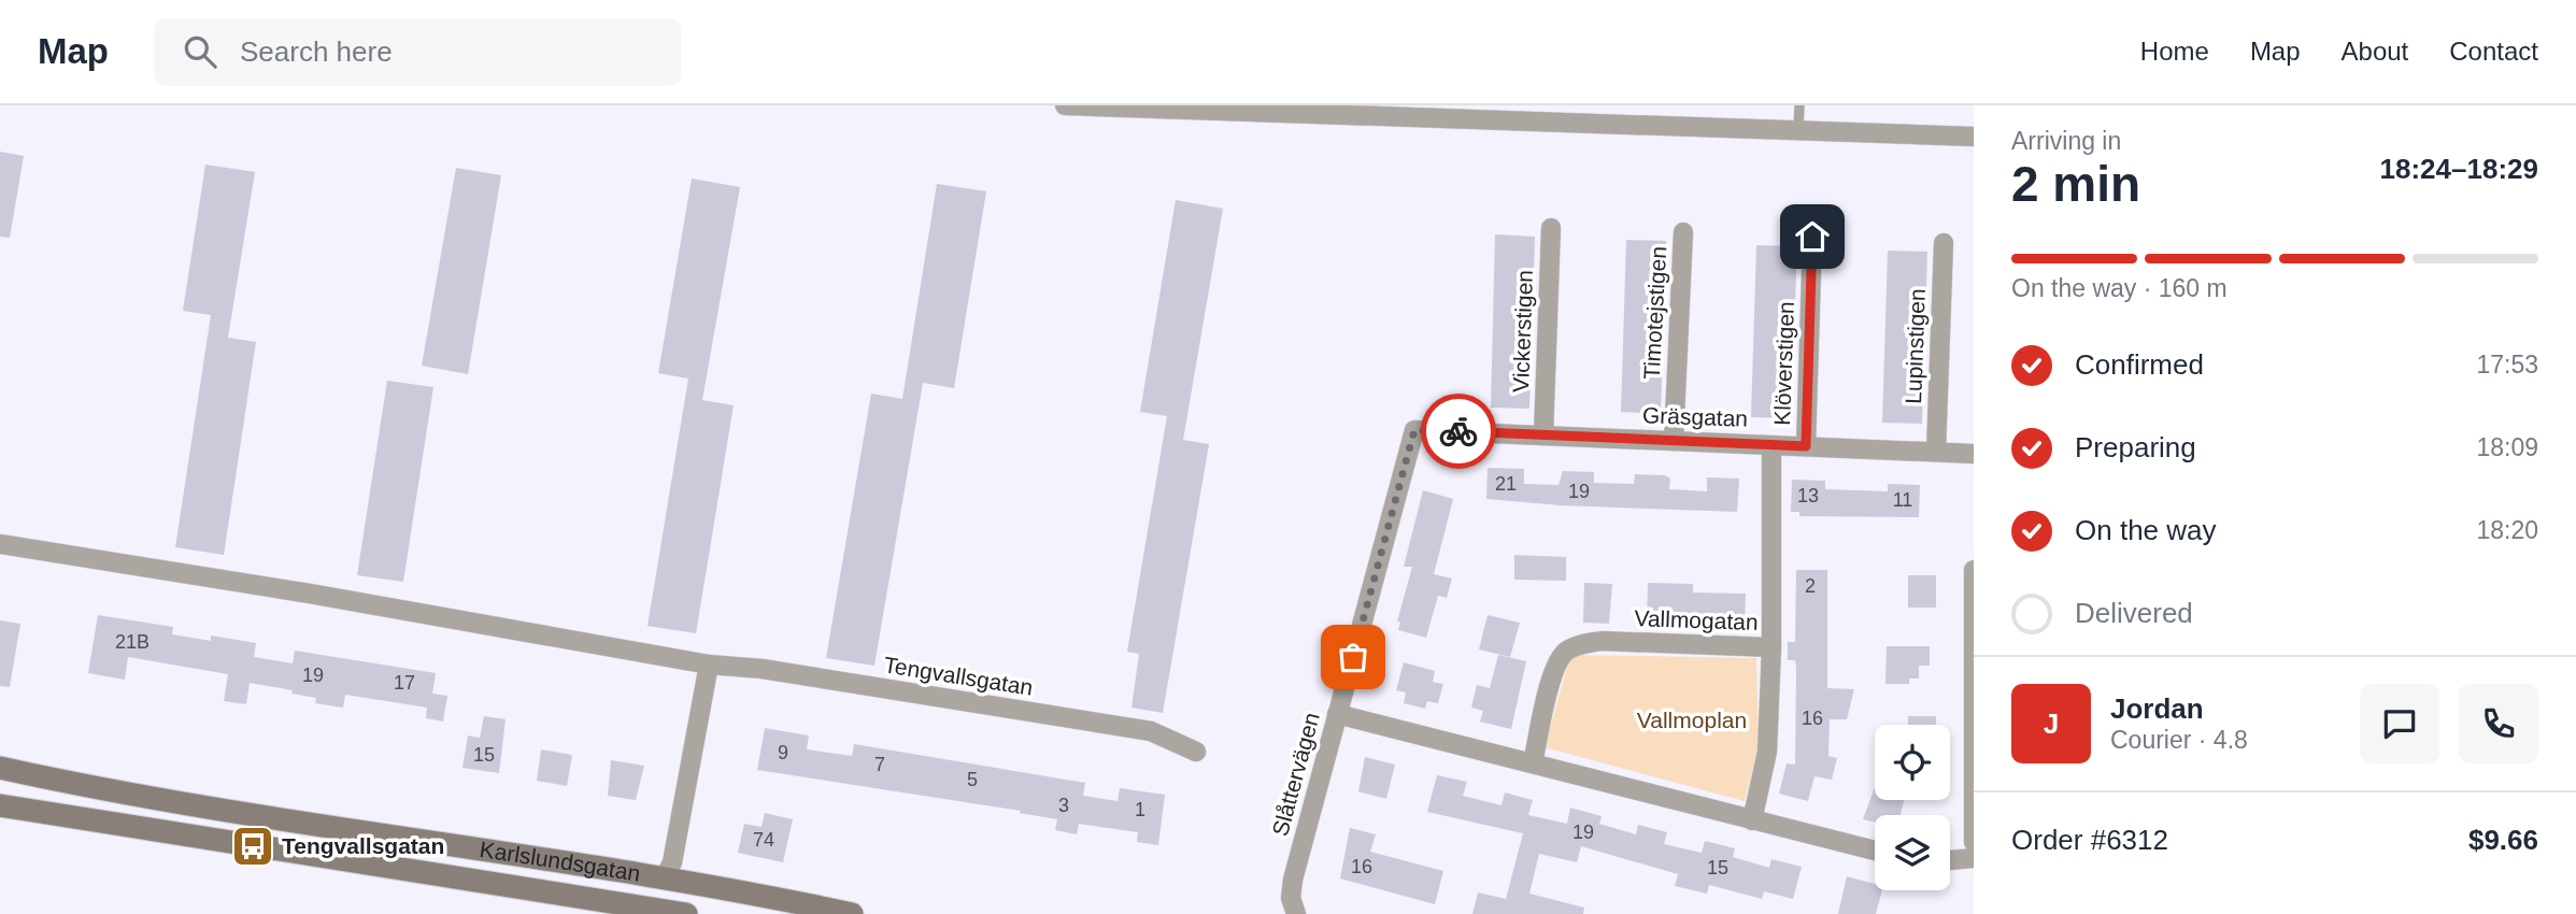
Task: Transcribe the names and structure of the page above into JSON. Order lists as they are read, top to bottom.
{
  "streets": {
    "main road": ["Karlslundsgatan"],
    "street": [
      "Timotejstigen",
      "Vickerstigen",
      "Lupinstigen",
      "Klöverstigen",
      "Gräsgatan",
      "Vallmogatan",
      "Tengvallsgatan",
      "Slåttervägen"
    ]
  },
  "crossings": [
    ["Timotejstigen", "Gräsgatan"],
    ["Vickerstigen", "Gräsgatan"],
    ["Lupinstigen", "Gräsgatan"],
    ["Klöverstigen", "Gräsgatan"],
    ["Gräsgatan", "Slåttervägen"]
  ],
  "parks": ["Vallmoplan"],
  "places": {
    "bus stop": ["Tengvallsgatan"]
  },
  "house_numbers": [
    "21",
    "19",
    "13",
    "11",
    "2",
    "21B",
    "19",
    "17",
    "16",
    "9",
    "15",
    "7",
    "5",
    "3",
    "1",
    "19",
    "74",
    "16",
    "15"
  ],
  "page": {
    "header": "Map",
    "search": "Search here",
    "nav": [
      "Home",
      "Map",
      "About",
      "Contact"
    ],
    "heading": ["2 min", "Arriving in", "18:24–18:29"],
    "panel": [
      "Jordan",
      "Courier · 4.8",
      "Order #6312",
      "$9.66"
    ],
    "bar": "On the way · 160 m",
    "list": [
      ["Confirmed", "17:53"],
      ["Preparing", "18:09"],
      ["On the way", "18:20"],
      "Delivered"
    ],
    "round": "J"
  }
}
